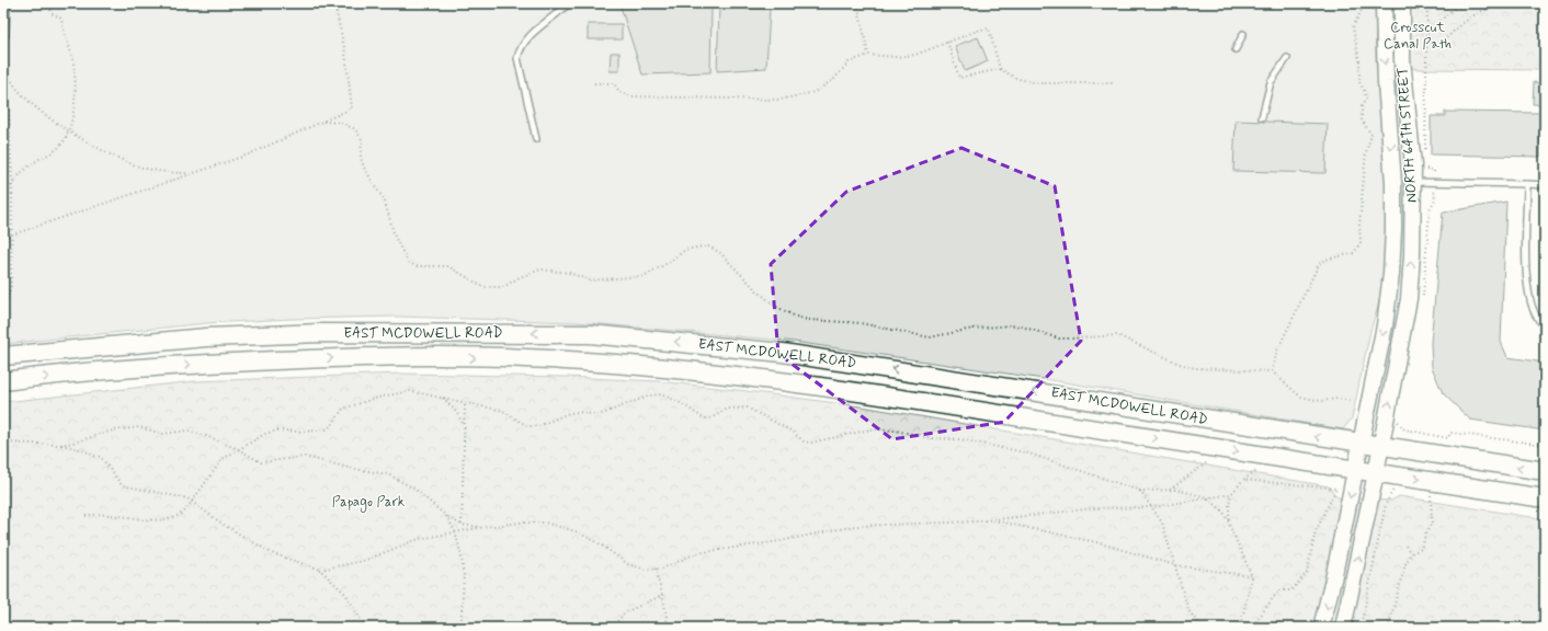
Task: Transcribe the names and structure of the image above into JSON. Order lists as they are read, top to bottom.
{
  "streets": {
    "main road": ["NORTH 64TH STREET", "EAST MCDOWELL ROAD"]
  },
  "crossings": [
    ["NORTH 64TH STREET", "EAST MCDOWELL ROAD"]
  ],
  "parks": ["Crosscut Canal Path", "Papago Park"]
}
